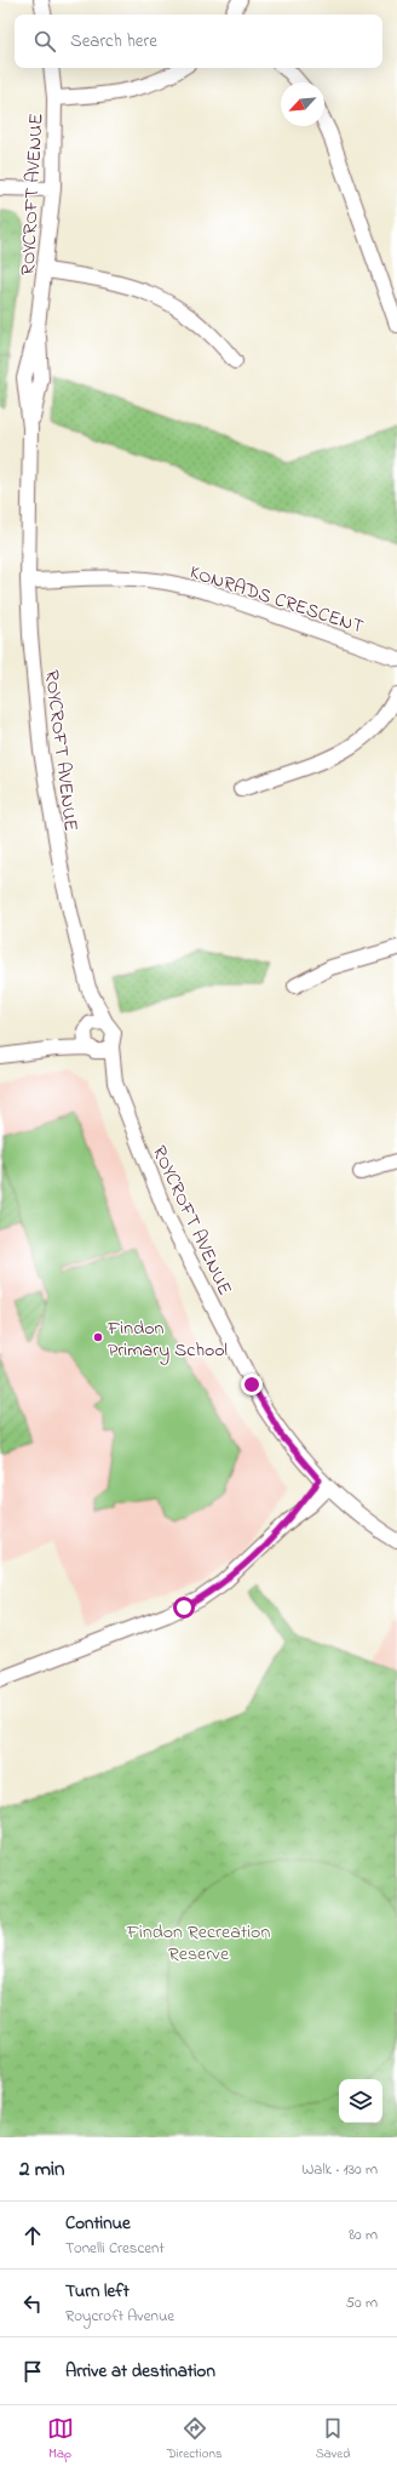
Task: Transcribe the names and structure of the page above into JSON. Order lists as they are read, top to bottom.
{
  "streets": {
    "street": ["ROYCROFT AVENUE", "KONRADS CRESCENT"]
  },
  "crossings": [
    ["ROYCROFT AVENUE", "KONRADS CRESCENT"]
  ],
  "parks": ["Findon Recreation Reserve"],
  "places": ["Findon Primary School"],
  "north": "bottom left",
  "page": {
    "search": "Search here",
    "heading": ["2 min", "Walk · 130 m"],
    "list": [
      ["Continue", "Tonelli Crescent", "80 m"],
      ["Turn left", "Roycroft Avenue", "50 m"],
      "Arrive at destination"
    ],
    "nav": ["Map", "Directions", "Saved"]
  }
}
